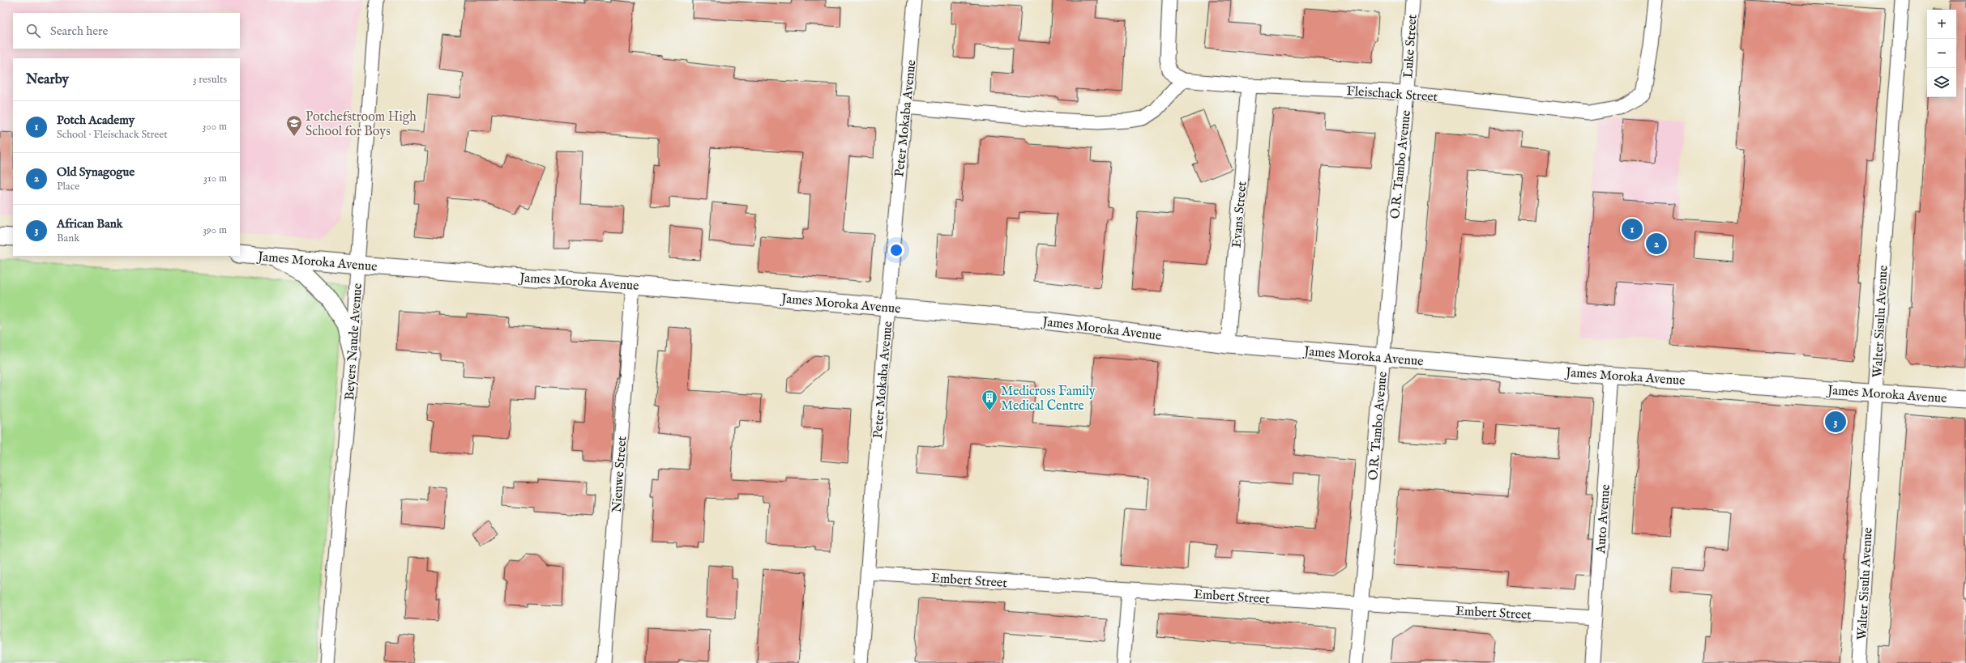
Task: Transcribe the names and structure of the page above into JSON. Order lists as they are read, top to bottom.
{
  "streets": {
    "street": [
      "Luke Street",
      "Fleischack Street",
      "Peter Mokaba Avenue",
      "O.R. Tambo Avenue",
      "Evans Street",
      "James Moroka Avenue",
      "Walter Sisulu Avenue",
      "Beyers Naude Avenue",
      "Nieuwe Street",
      "Auto Avenue",
      "Embert Street"
    ]
  },
  "crossings": [
    ["Luke Street", "Fleischack Street"],
    ["Luke Street", "O.R. Tambo Avenue"],
    ["Fleischack Street", "O.R. Tambo Avenue"],
    ["Fleischack Street", "Evans Street"],
    ["Peter Mokaba Avenue", "James Moroka Avenue"],
    ["Peter Mokaba Avenue", "Embert Street"],
    ["O.R. Tambo Avenue", "James Moroka Avenue"],
    ["O.R. Tambo Avenue", "Embert Street"],
    ["Evans Street", "James Moroka Avenue"],
    ["James Moroka Avenue", "Walter Sisulu Avenue"],
    ["James Moroka Avenue", "Beyers Naude Avenue"],
    ["James Moroka Avenue", "Nieuwe Street"],
    ["James Moroka Avenue", "Auto Avenue"],
    ["Auto Avenue", "Embert Street"]
  ],
  "places": {
    "school or university": ["Potchefstroom High School for Boys"],
    "building": ["Medicross Family Medical Centre"]
  },
  "page": {
    "map_buttons": ["+", "−"],
    "search": "Search here",
    "heading": ["Nearby", "3 results"],
    "list": [
      {
        "mark": "1",
        "name": "Potch Academy",
        "note": "School · Fleischack Street",
        "value": "300 m"
      },
      {
        "mark": "2",
        "name": "Old Synagogue",
        "note": "Place",
        "value": "310 m"
      },
      {
        "mark": "3",
        "name": "African Bank",
        "note": "Bank",
        "value": "390 m"
      }
    ],
    "pins": ["1", "2", "3"]
  }
}
